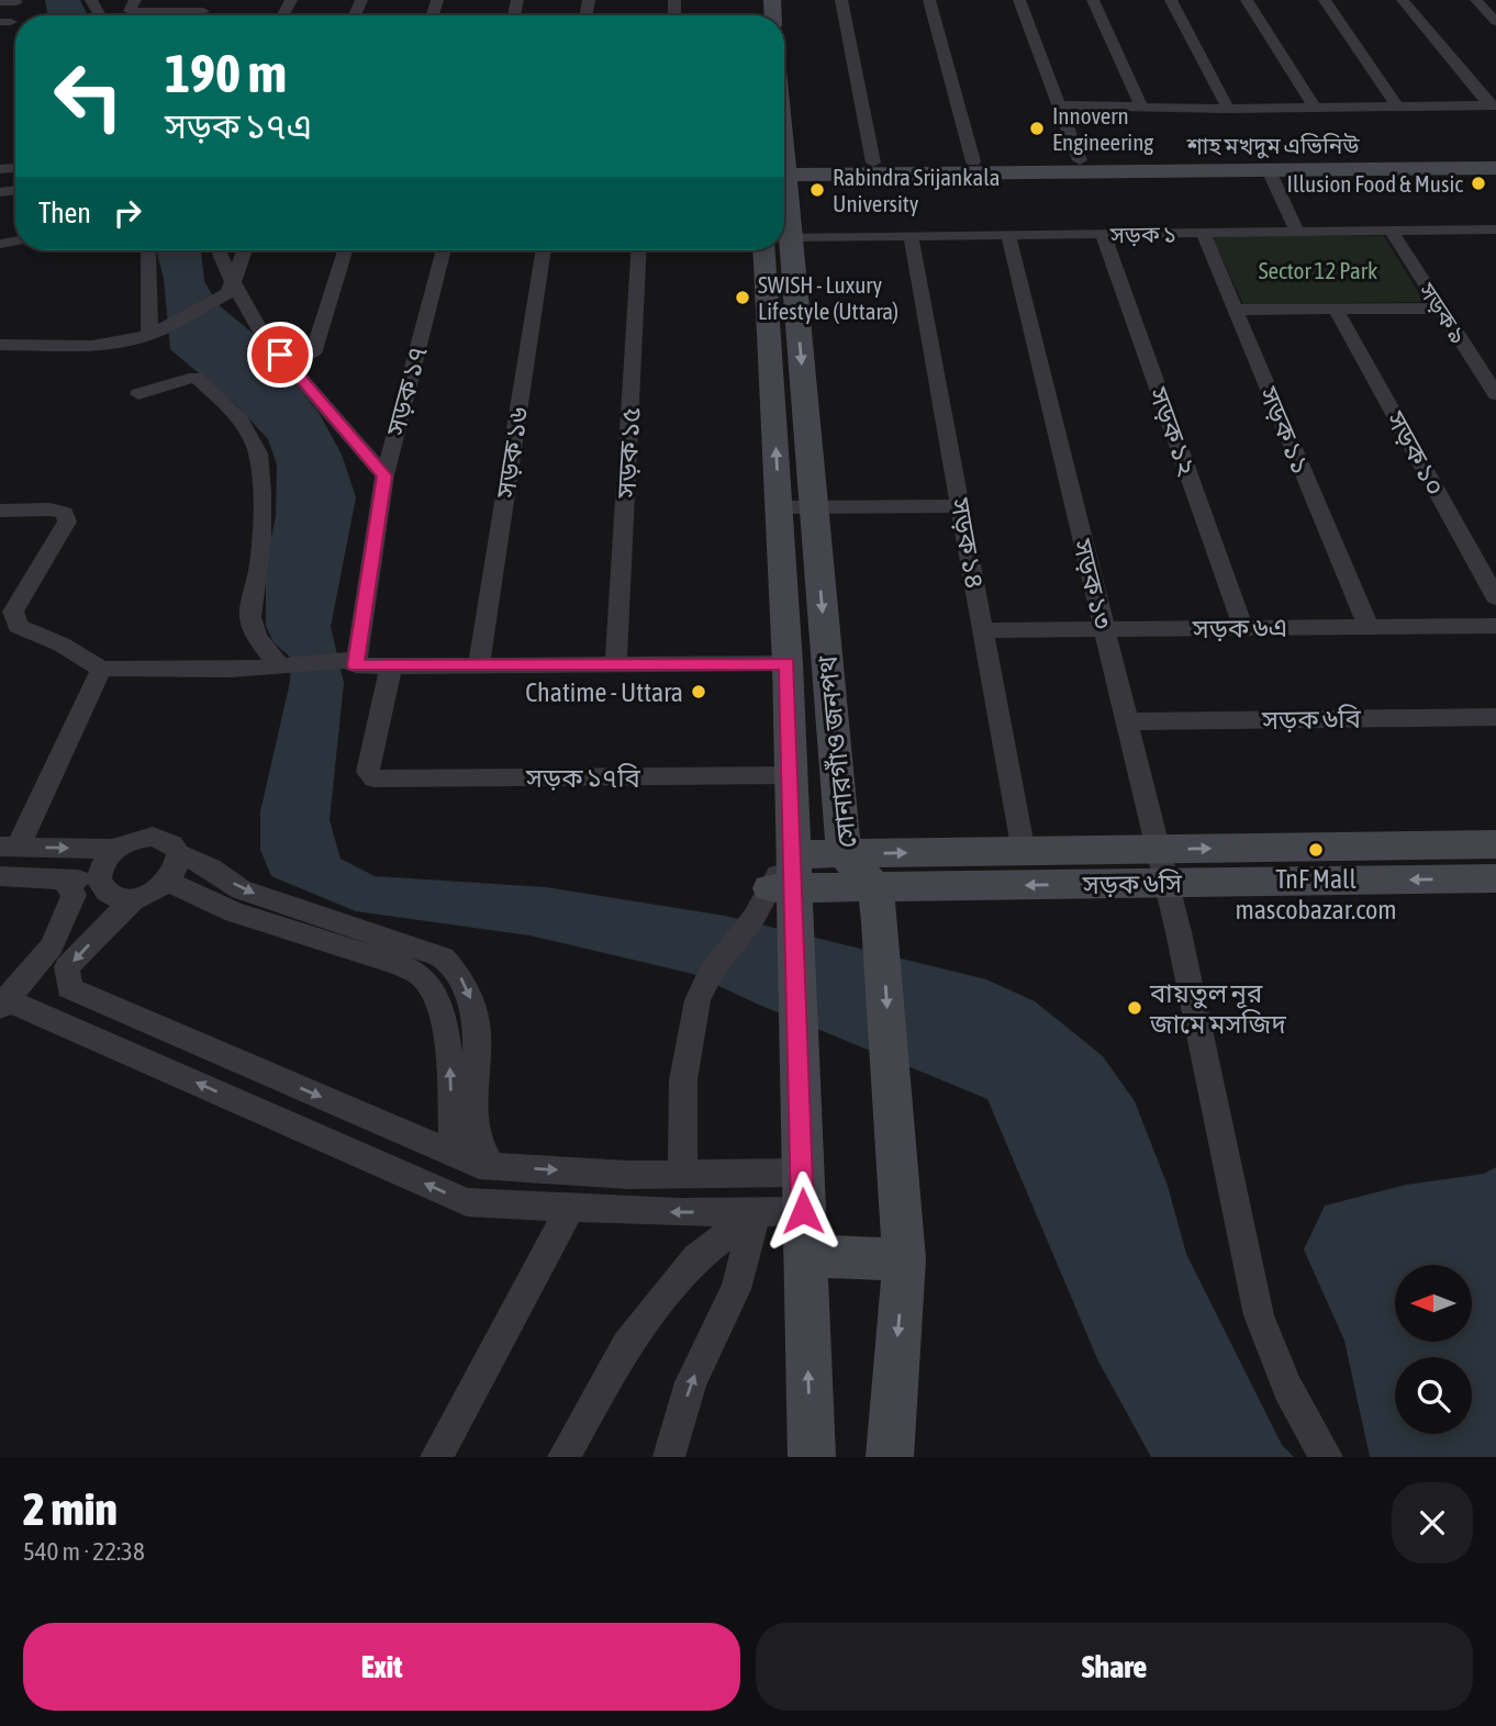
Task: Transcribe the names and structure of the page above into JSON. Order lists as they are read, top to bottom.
{
  "streets": {
    "main road": ["শাহ মখদুম এভিনিউ", "সোনারগাঁও জনপথ", "সড়ক ৬সি"],
    "street": [
      "সড়ক ১",
      "সড়ক ৯",
      "সড়ক ১৭",
      "সড়ক ১১",
      "সড়ক ১২",
      "সড়ক ১৬",
      "সড়ক ১৫",
      "সড়ক ১০",
      "সড়ক ১৪",
      "সড়ক ১৩",
      "সড়ক ৬এ",
      "সড়ক ৬বি",
      "সড়ক ১৭বি"
    ]
  },
  "crossings": [
    ["সড়ক ১", "সড়ক ৯"],
    ["সড়ক ১", "সড়ক ১১"],
    ["সড়ক ১", "সড়ক ১২"],
    ["সড়ক ১", "সড়ক ১৪"],
    ["সড়ক ১", "সড়ক ১৩"],
    ["সড়ক ১১", "সড়ক ৬এ"],
    ["সড়ক ১২", "সড়ক ৬এ"],
    ["সড়ক ১৪", "সড়ক ৬এ"],
    ["সড়ক ১৪", "সড়ক ৬সি"],
    ["সড়ক ১৩", "সড়ক ৬এ"],
    ["সড়ক ১৩", "সড়ক ৬বি"],
    ["সড়ক ১৩", "সড়ক ৬সি"],
    ["সোনারগাঁও জনপথ", "সড়ক ১৭বি"],
    ["সোনারগাঁও জনপথ", "সড়ক ৬সি"]
  ],
  "parks": ["Sector 12 Park"],
  "places": [
    "Innovern Engineering",
    "Illusion Food & Music",
    "Rabindra Srijankala University",
    "SWISH - Luxury Lifestyle (Uttara)",
    "Chatime - Uttara",
    "TnF Mall mascobazar.com",
    "বায়তুল নূর জামে মসজিদ"
  ],
  "north": "left",
  "page": {
    "turn": ["190 m", "সড়ক ১৭এ"],
    "then": "Then",
    "heading": ["2 min", "540 m · 22:38"],
    "buttons": ["Exit", "Share"]
  }
}
